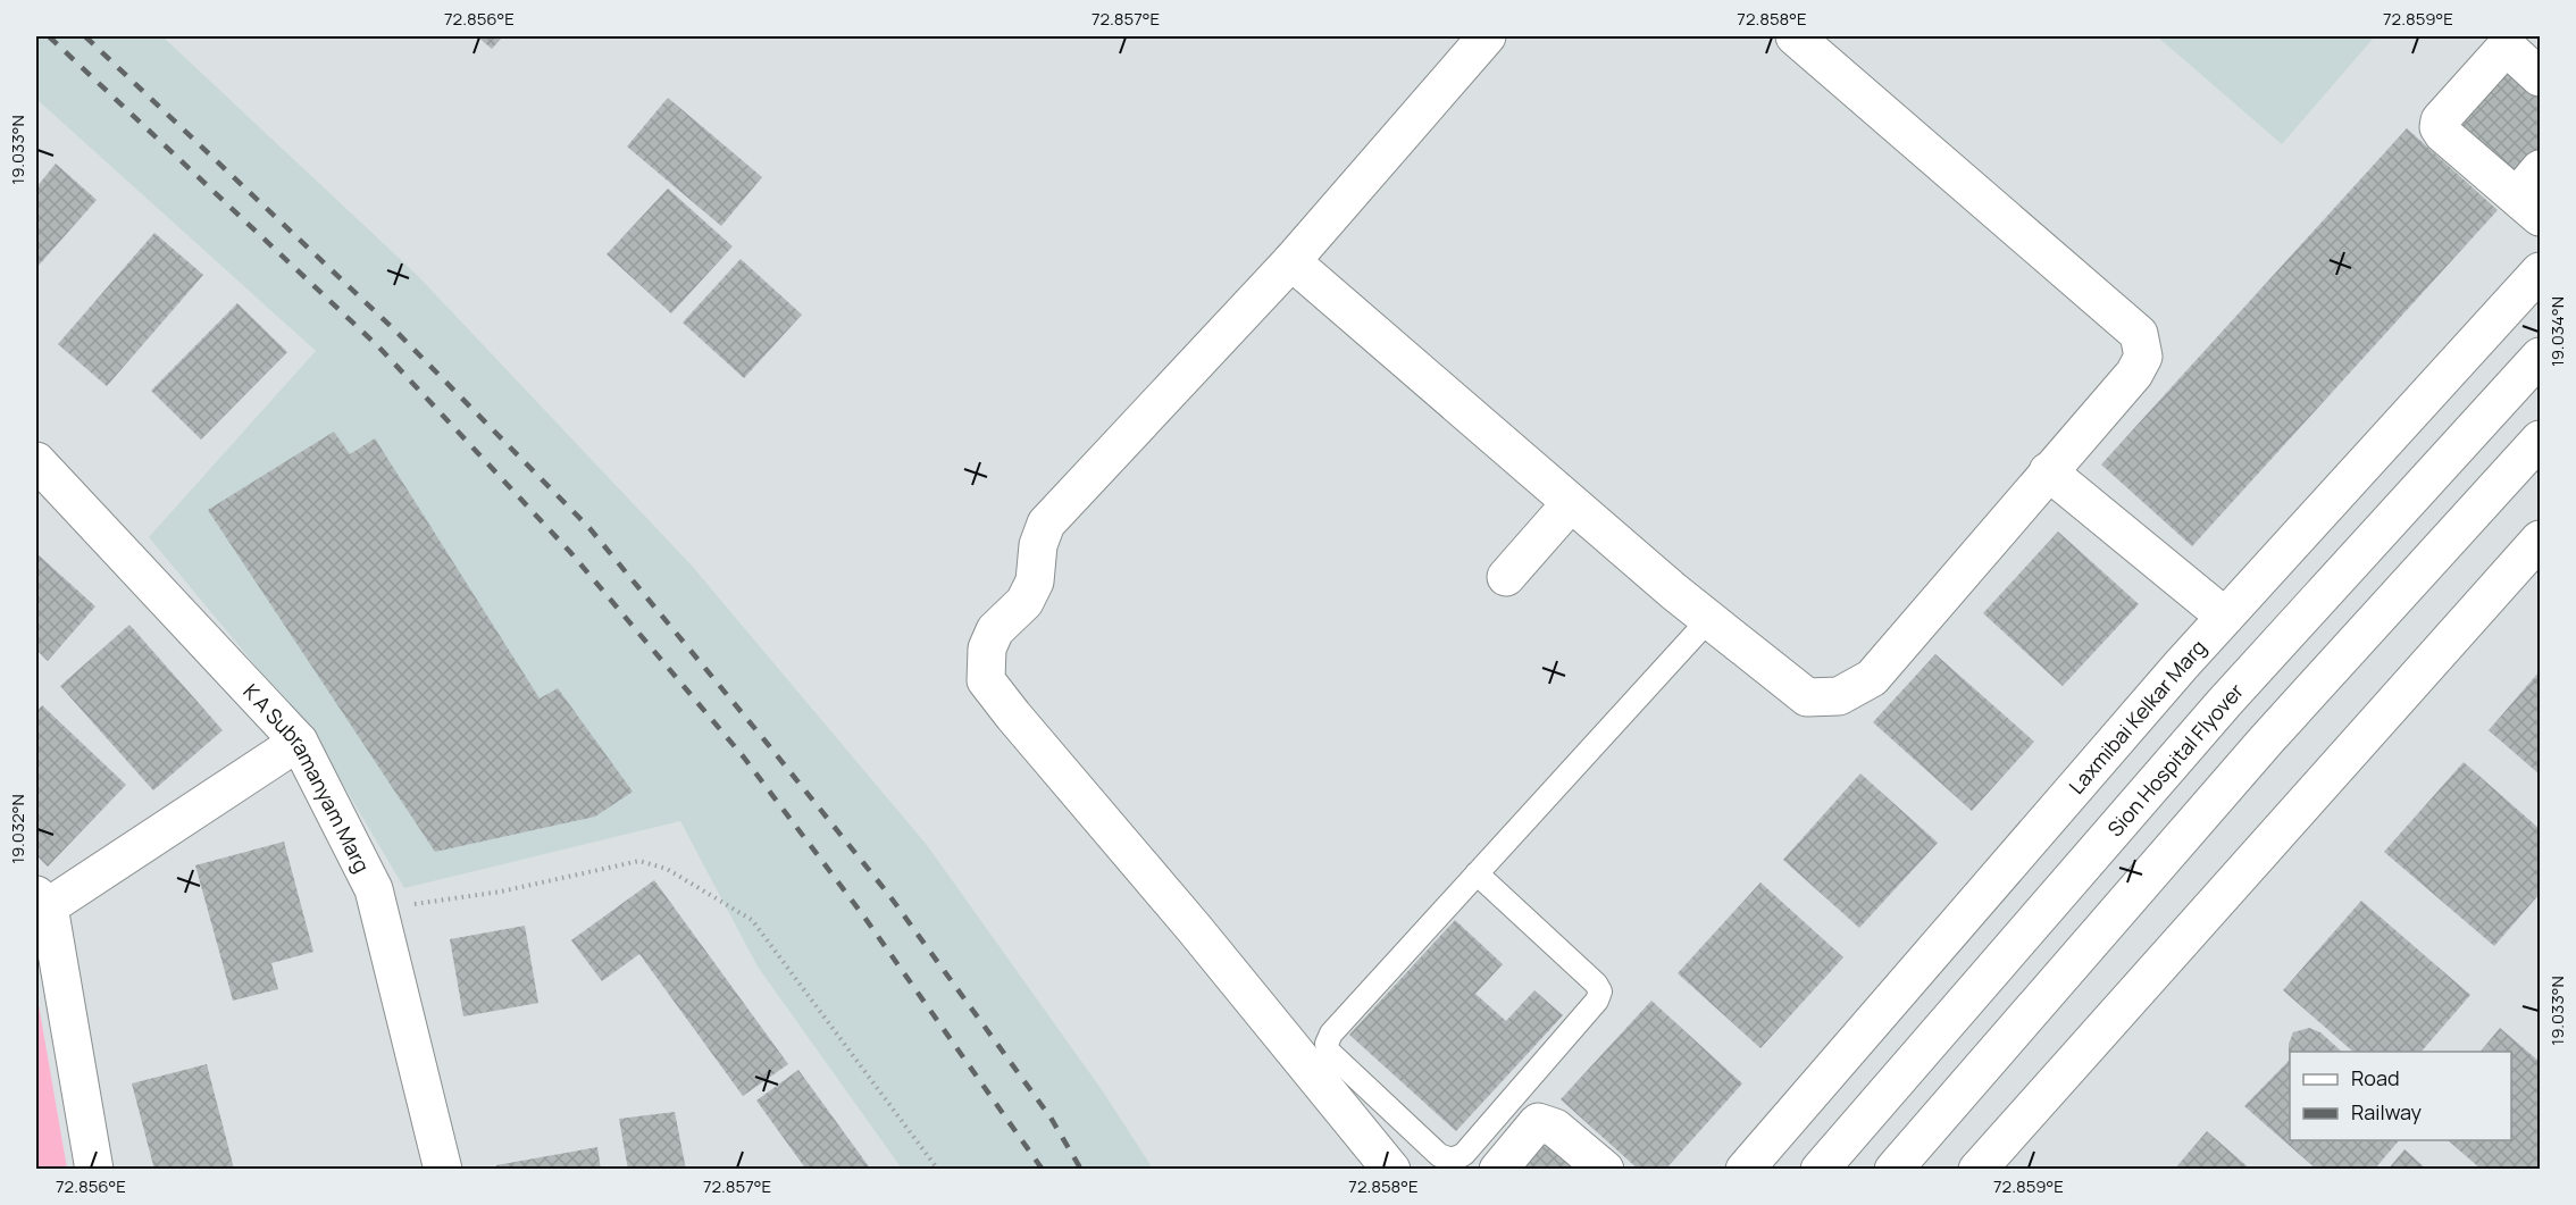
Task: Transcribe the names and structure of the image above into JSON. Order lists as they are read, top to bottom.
{
  "streets": {
    "main road": ["Laxmibai Kelkar Marg", "Sion Hospital Flyover", "K A Subramanyam Marg"]
  },
  "legend": ["Road", "Railway"],
  "coordinates": [
    "72.856°E",
    "72.857°E",
    "72.858°E",
    "72.859°E",
    "19.033°N",
    "19.034°N",
    "19.032°N"
  ]
}
